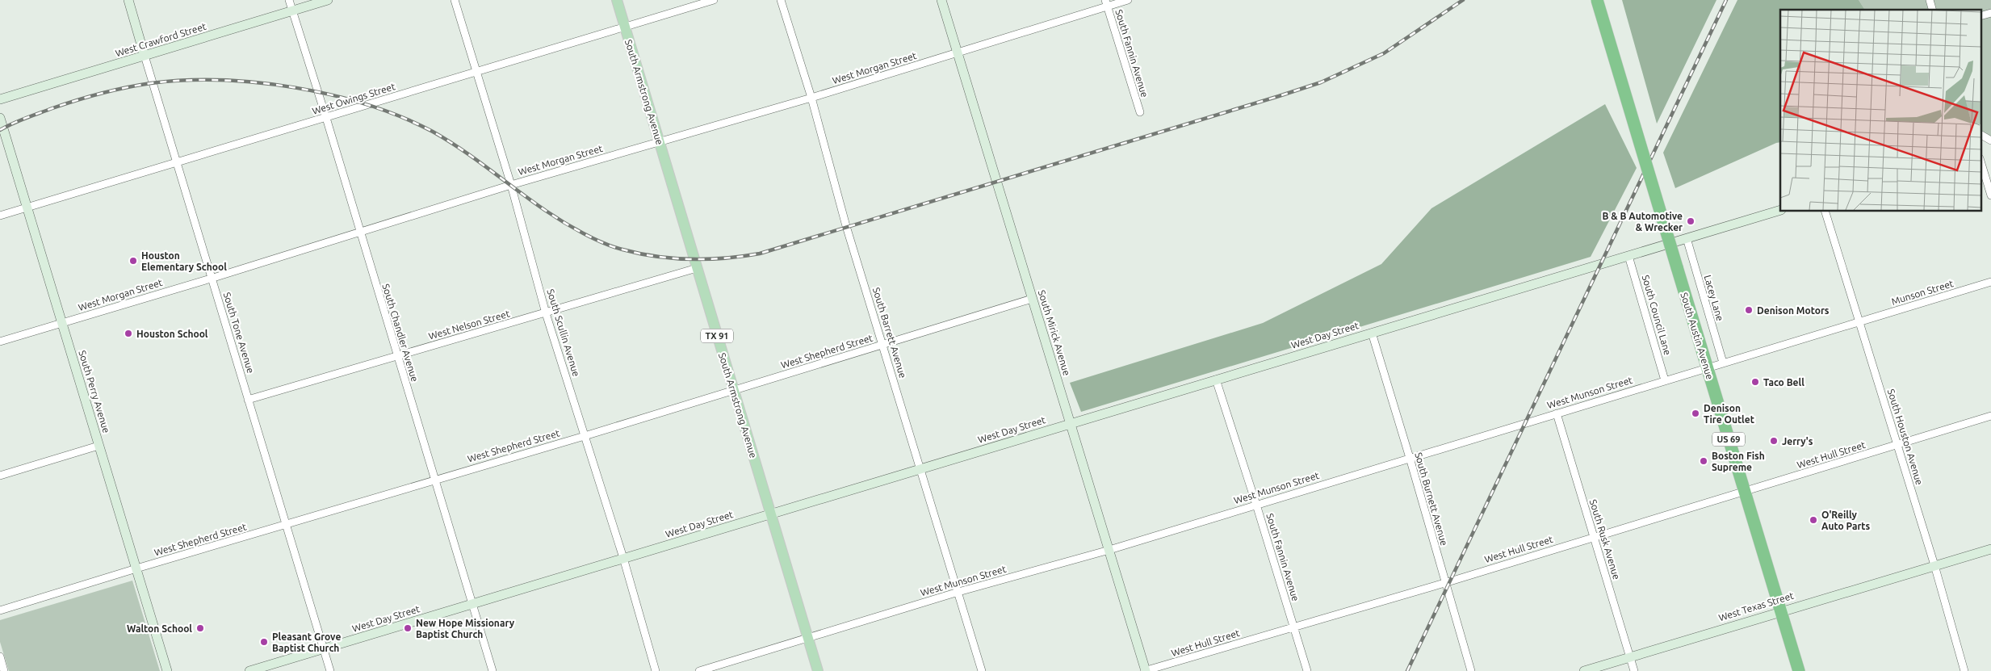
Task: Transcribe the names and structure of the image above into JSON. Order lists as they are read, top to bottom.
{
  "streets": {
    "highway": ["South Austin Avenue", "US 69"],
    "main road": ["South Armstrong Avenue", "TX 91"],
    "street": [
      "West Crawford Street",
      "South Fannin Avenue",
      "West Morgan Street",
      "West Owings Street",
      "Munson Street",
      "Lacey Lane",
      "South Council Lane",
      "West Nelson Street",
      "South Tone Avenue",
      "South Chandler Avenue",
      "South Scullin Avenue",
      "South Barrett Avenue",
      "South Mirick Avenue",
      "West Day Street",
      "West Shepherd Street",
      "South Perry Avenue",
      "West Munson Street",
      "South Houston Avenue",
      "West Hull Street",
      "South Burnett Avenue",
      "South Rusk Avenue",
      "West Texas Street"
    ]
  },
  "crossings": [
    ["West Crawford Street", "South Tone Avenue"],
    ["West Crawford Street", "South Chandler Avenue"],
    ["South Fannin Avenue", "West Morgan Street"],
    ["South Fannin Avenue", "West Day Street"],
    ["South Fannin Avenue", "West Munson Street"],
    ["South Fannin Avenue", "West Hull Street"],
    ["West Morgan Street", "South Armstrong Avenue"],
    ["West Morgan Street", "South Tone Avenue"],
    ["West Morgan Street", "South Chandler Avenue"],
    ["West Morgan Street", "South Scullin Avenue"],
    ["West Morgan Street", "South Barrett Avenue"],
    ["West Morgan Street", "South Mirick Avenue"],
    ["West Morgan Street", "South Perry Avenue"],
    ["South Armstrong Avenue", "West Owings Street"],
    ["South Armstrong Avenue", "West Nelson Street"],
    ["South Armstrong Avenue", "West Day Street"],
    ["South Armstrong Avenue", "West Shepherd Street"],
    ["South Armstrong Avenue", "West Munson Street"],
    ["West Owings Street", "South Tone Avenue"],
    ["West Owings Street", "South Chandler Avenue"],
    ["West Owings Street", "South Scullin Avenue"],
    ["West Owings Street", "South Perry Avenue"],
    ["Munson Street", "West Munson Street"],
    ["Munson Street", "South Houston Avenue"],
    ["Lacey Lane", "West Day Street"],
    ["Lacey Lane", "West Munson Street"],
    ["South Council Lane", "West Day Street"],
    ["South Council Lane", "West Munson Street"],
    ["West Nelson Street", "South Tone Avenue"],
    ["West Nelson Street", "South Chandler Avenue"],
    ["West Nelson Street", "South Scullin Avenue"],
    ["South Tone Avenue", "West Day Street"],
    ["South Tone Avenue", "West Shepherd Street"],
    ["South Chandler Avenue", "West Day Street"],
    ["South Chandler Avenue", "West Shepherd Street"],
    ["South Scullin Avenue", "West Day Street"],
    ["South Scullin Avenue", "West Shepherd Street"],
    ["South Barrett Avenue", "West Day Street"],
    ["South Barrett Avenue", "West Shepherd Street"],
    ["South Barrett Avenue", "West Munson Street"],
    ["South Mirick Avenue", "West Day Street"],
    ["South Mirick Avenue", "West Shepherd Street"],
    ["South Mirick Avenue", "West Munson Street"],
    ["South Mirick Avenue", "West Hull Street"],
    ["West Day Street", "South Burnett Avenue"],
    ["South Austin Avenue", "West Munson Street"],
    ["South Austin Avenue", "West Hull Street"],
    ["South Austin Avenue", "West Texas Street"],
    ["West Shepherd Street", "South Perry Avenue"],
    ["West Munson Street", "South Houston Avenue"],
    ["West Munson Street", "South Burnett Avenue"],
    ["West Munson Street", "South Rusk Avenue"],
    ["South Houston Avenue", "West Hull Street"],
    ["South Houston Avenue", "West Texas Street"],
    ["West Hull Street", "South Burnett Avenue"],
    ["West Hull Street", "South Rusk Avenue"],
    ["South Rusk Avenue", "West Texas Street"]
  ],
  "places": [
    "B & B Automotive & Wrecker",
    "Houston Elementary School",
    "Denison Motors",
    "Houston School",
    "Taco Bell",
    "Denison Tire Outlet",
    "Jerry's",
    "Boston Fish Supreme",
    "O'Reilly Auto Parts",
    "Walton School",
    "New Hope Missionary Baptist Church",
    "Pleasant Grove Baptist Church"
  ]
}
